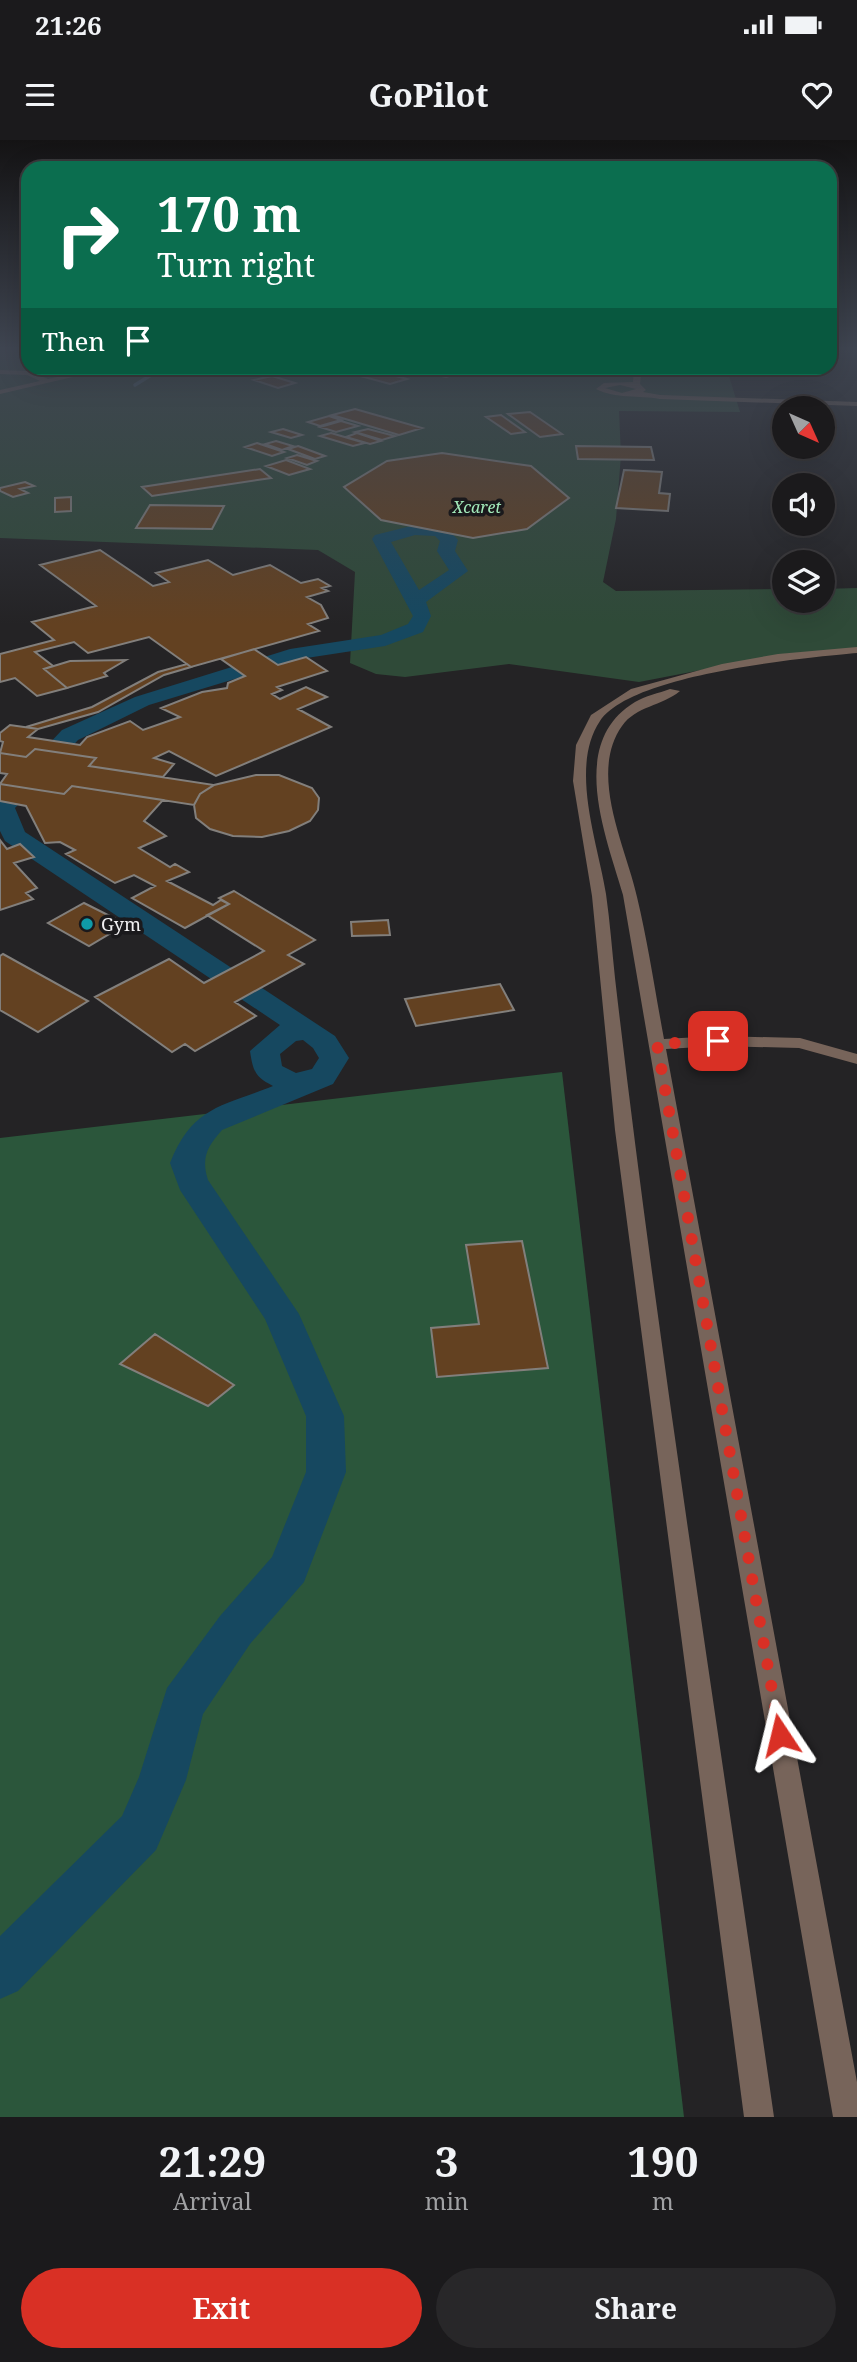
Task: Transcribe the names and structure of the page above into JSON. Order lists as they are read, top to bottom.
{
  "parks": ["Xcaret"],
  "places": ["Gym"],
  "north": "bottom right",
  "page": {
    "status": "21:26",
    "header": "GoPilot",
    "turn": ["170 m", "Turn right"],
    "then": "Then",
    "eta": [
      "21:29",
      "Arrival",
      "3",
      "min",
      "190",
      "m"
    ],
    "buttons": ["Exit", "Share"]
  }
}
